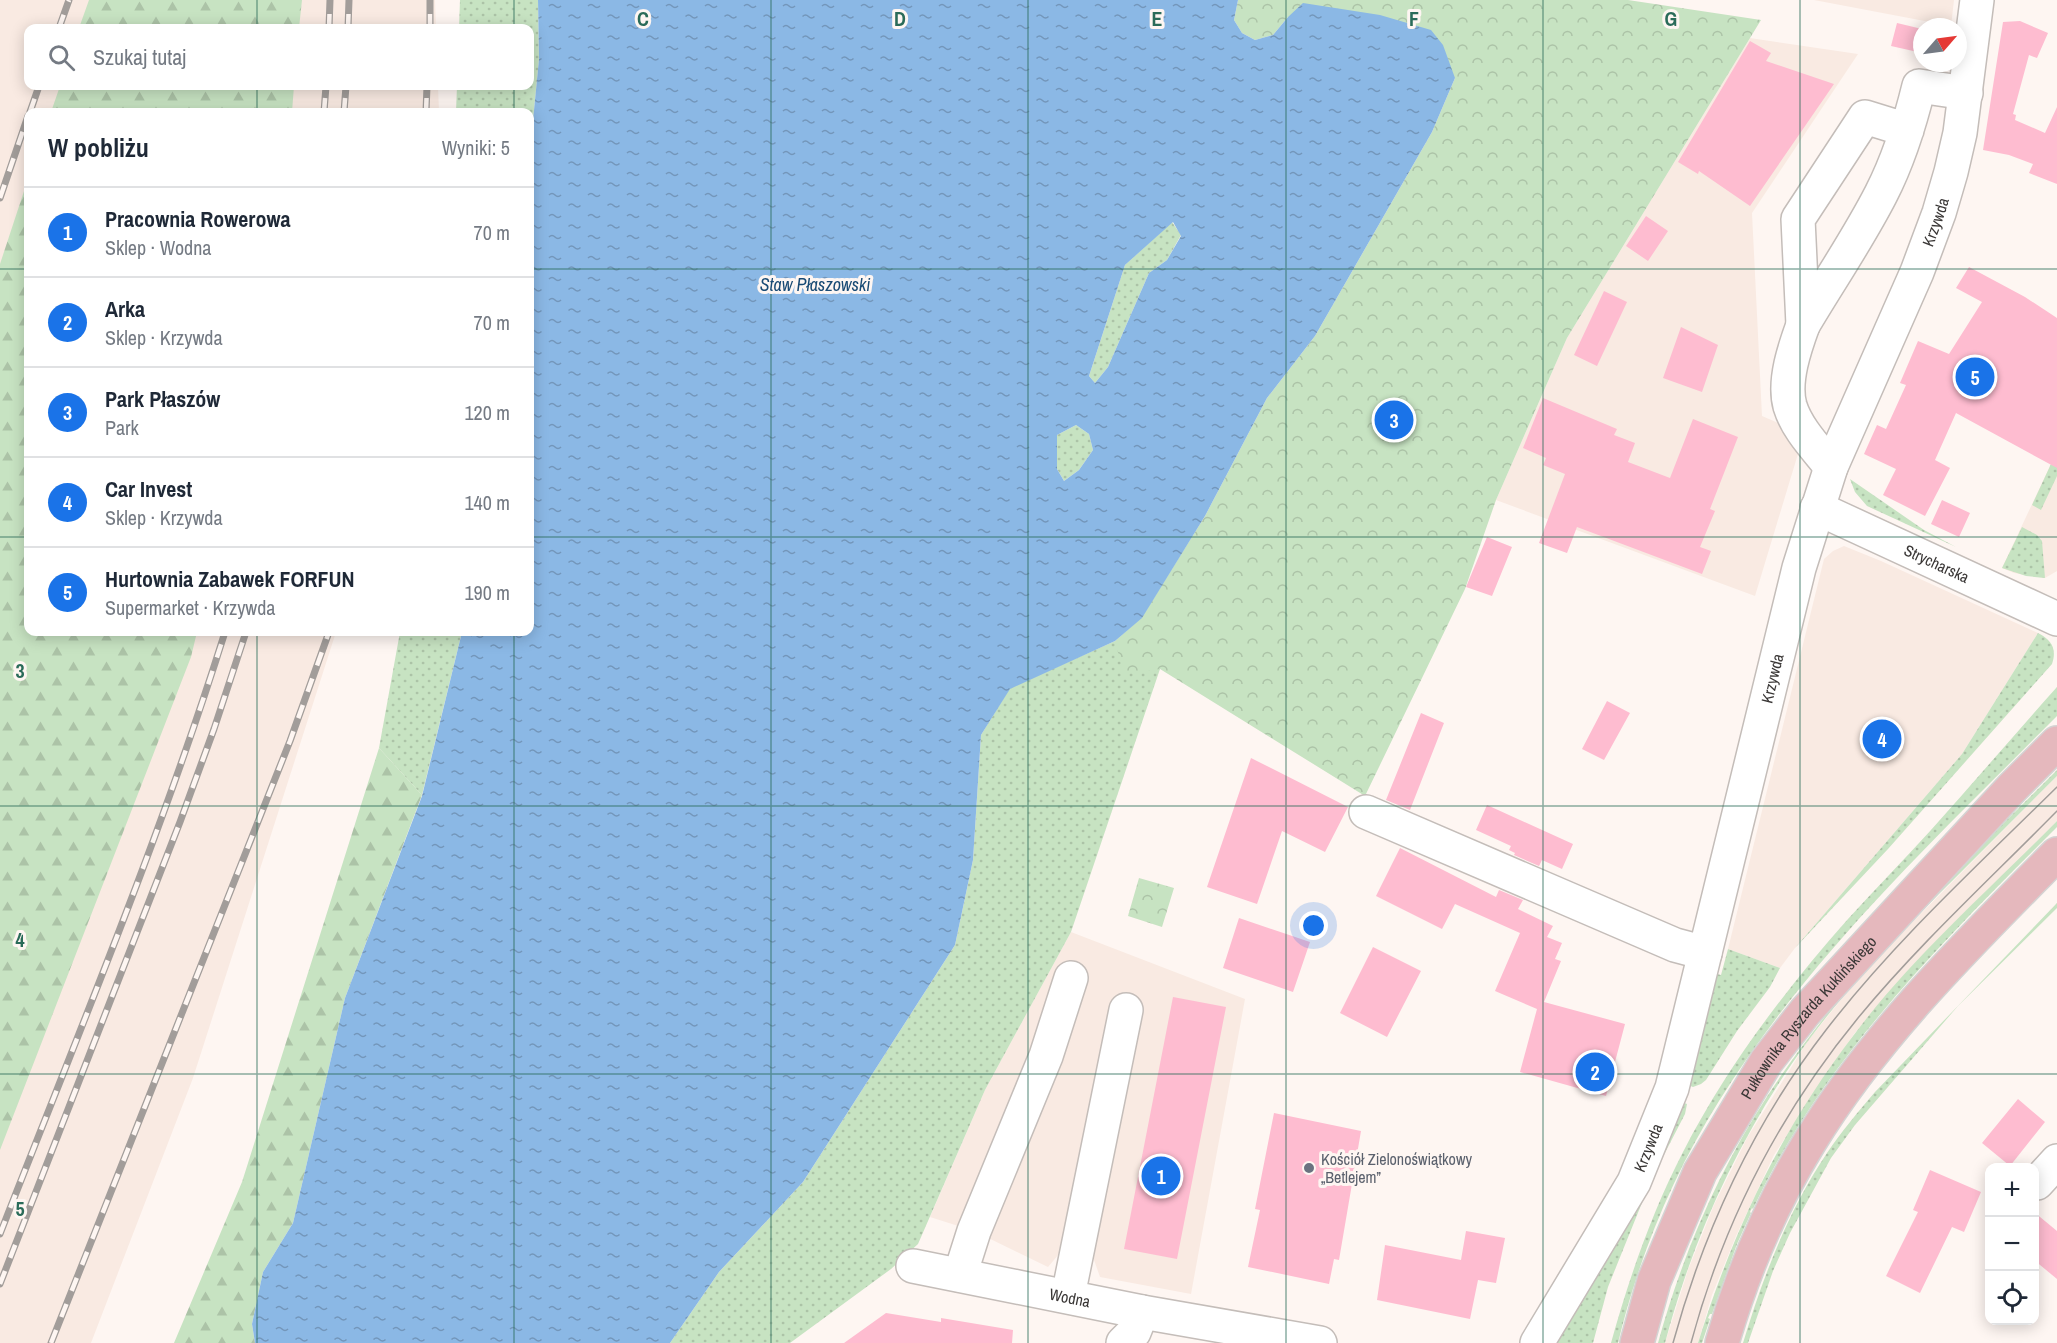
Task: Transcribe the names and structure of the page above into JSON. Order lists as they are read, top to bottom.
{
  "streets": {
    "main road": ["Pułkownika Ryszarda Kuklińskiego"],
    "street": ["Krzywda", "Strycharska", "Wodna"]
  },
  "crossings": [
    ["Krzywda", "Strycharska"]
  ],
  "water": ["Staw Płaszowski"],
  "places": ["Kościół Zielonoświątkowy „Betlejem”"],
  "north": "top right",
  "page": {
    "search": "Szukaj tutaj",
    "heading": ["W pobliżu", "Wyniki: 5"],
    "list": [
      {
        "mark": "1",
        "name": "Pracownia Rowerowa",
        "note": "Sklep · Wodna",
        "value": "70 m"
      },
      {
        "mark": "2",
        "name": "Arka",
        "note": "Sklep · Krzywda",
        "value": "70 m"
      },
      {
        "mark": "3",
        "name": "Park Płaszów",
        "note": "Park",
        "value": "120 m"
      },
      {
        "mark": "4",
        "name": "Car Invest",
        "note": "Sklep · Krzywda",
        "value": "140 m"
      },
      {
        "mark": "5",
        "name": "Hurtownia Zabawek FORFUN",
        "note": "Supermarket · Krzywda",
        "value": "190 m"
      }
    ],
    "pins": [
      "5",
      "3",
      "4",
      "2",
      "1"
    ],
    "map_buttons": ["+", "−"]
  },
  "grid": {
    "columns": [
      "C",
      "D",
      "E",
      "F",
      "G"
    ],
    "rows": ["3", "4", "5"]
  }
}
